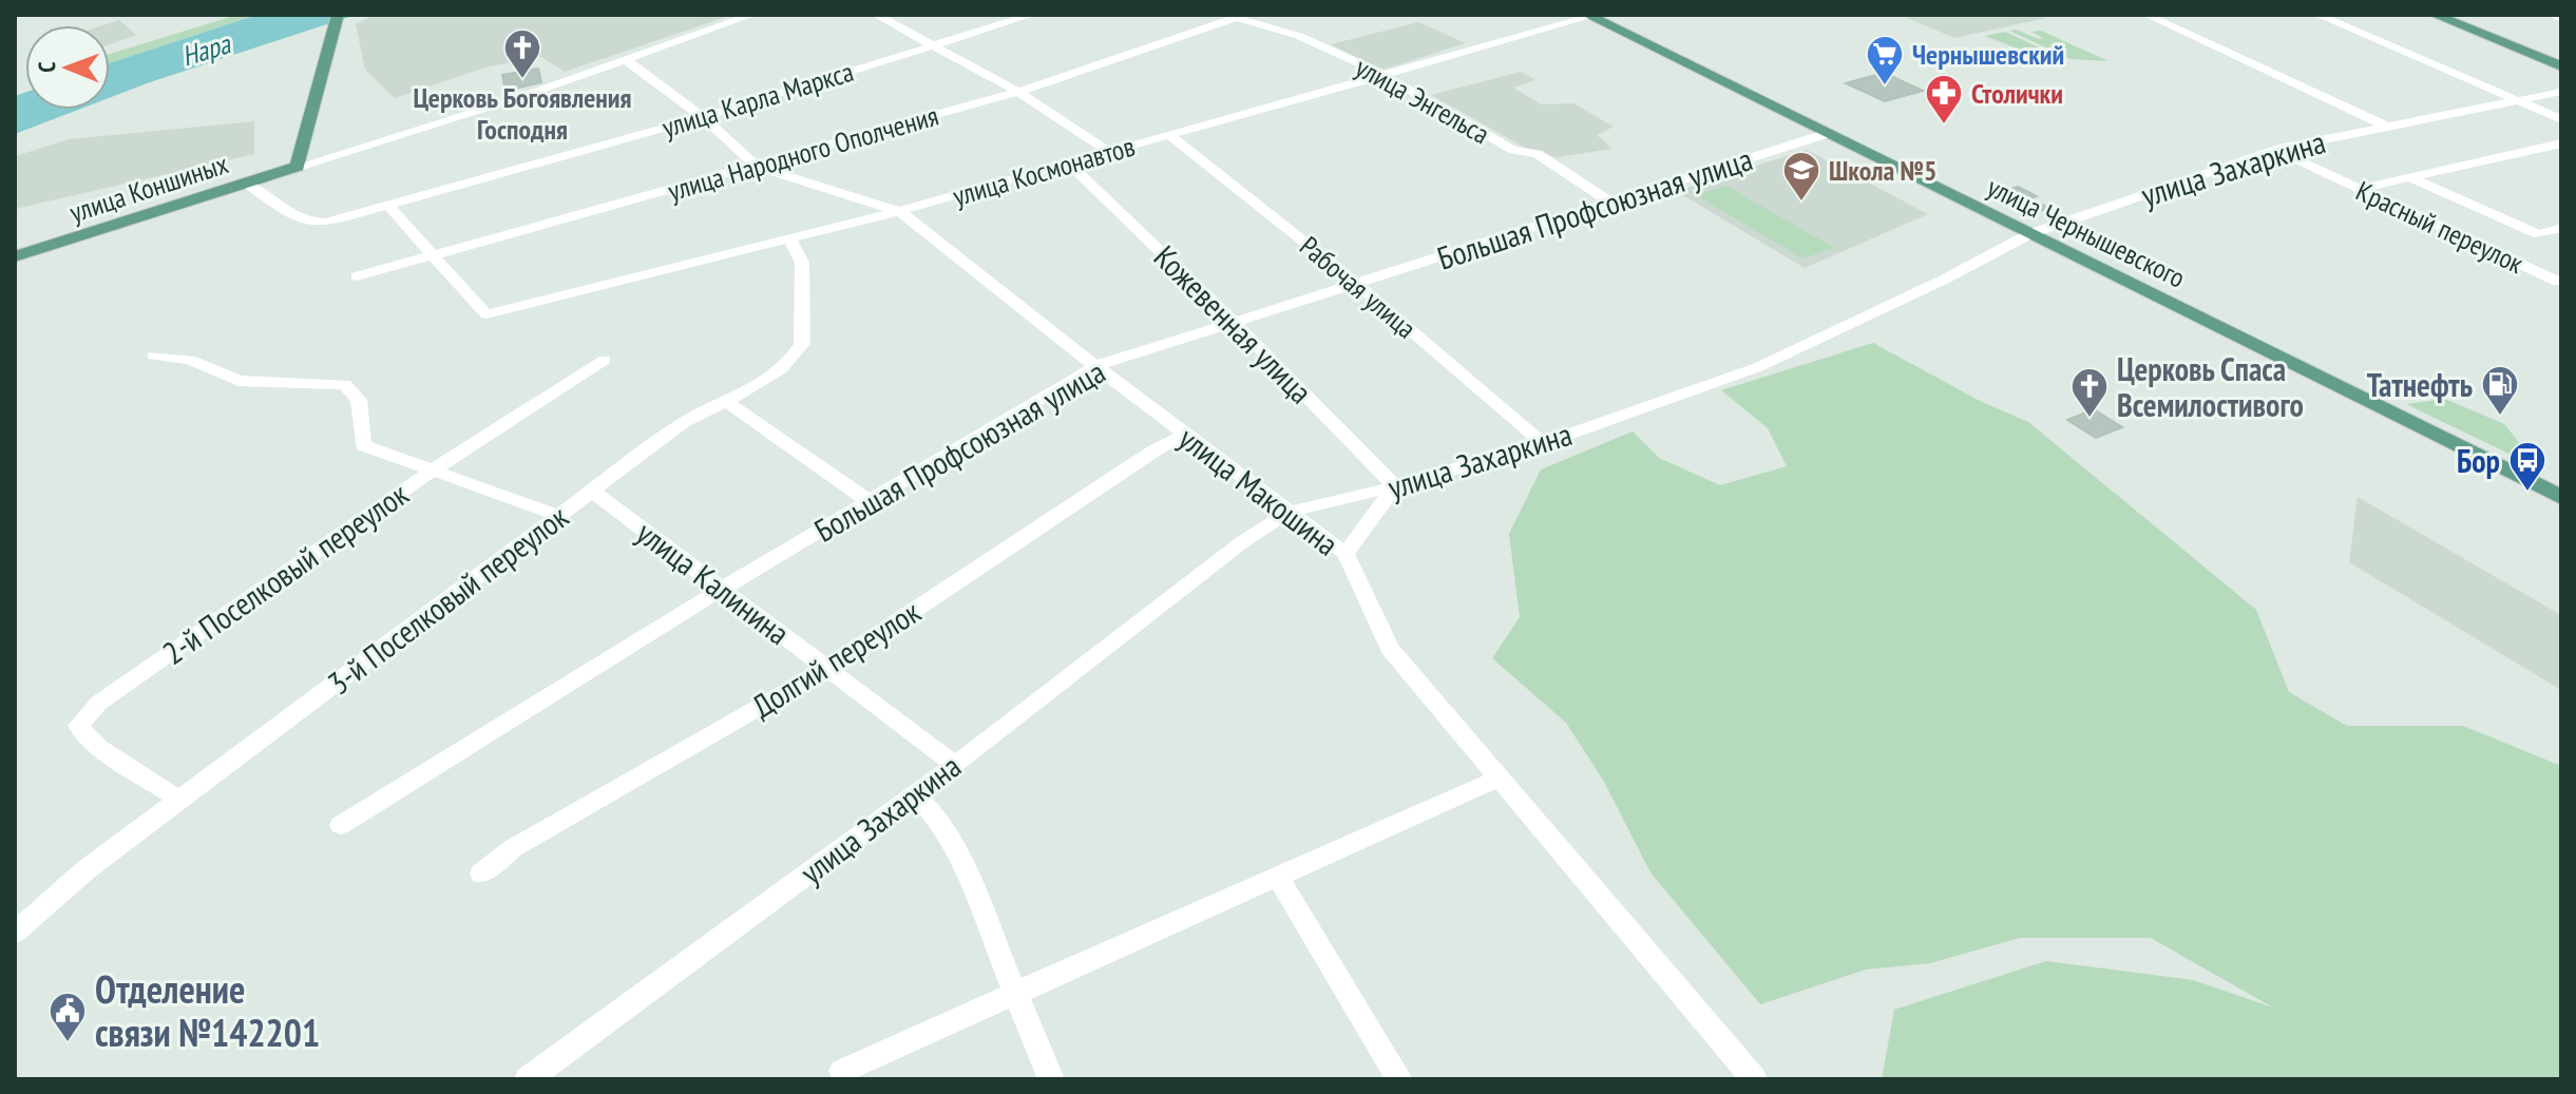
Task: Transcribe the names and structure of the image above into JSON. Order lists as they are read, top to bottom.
{
  "streets": {
    "main road": ["улица Коншиных", "улица Чернышевского"],
    "street": [
      "улица Карла Маркса",
      "улица Энгельса",
      "улица Народного Ополчения",
      "улица Захаркина",
      "улица Космонавтов",
      "Большая Профсоюзная улица",
      "Красный переулок",
      "Рабочая улица",
      "Кожевенная улица",
      "улица Макошина",
      "2-й Поселковый переулок",
      "улица Калинина",
      "3-й Поселковый переулок",
      "Долгий переулок"
    ]
  },
  "crossings": [
    ["улица Карла Маркса", "улица Коншиных"],
    ["улица Карла Маркса", "улица Макошина"],
    ["улица Энгельса", "улица Народного Ополчения"],
    ["улица Энгельса", "улица Космонавтов"],
    ["улица Энгельса", "Большая Профсоюзная улица"],
    ["улица Народного Ополчения", "улица Космонавтов"],
    ["улица Народного Ополчения", "улица Макошина"],
    ["улица Захаркина", "Красный переулок"],
    ["улица Захаркина", "улица Чернышевского"],
    ["улица Захаркина", "Рабочая улица"],
    ["улица Захаркина", "Кожевенная улица"],
    ["улица Захаркина", "улица Макошина"],
    ["улица Захаркина", "улица Калинина"],
    ["улица Космонавтов", "улица Чернышевского"],
    ["улица Космонавтов", "Рабочая улица"],
    ["улица Космонавтов", "Кожевенная улица"],
    ["улица Космонавтов", "улица Макошина"],
    ["улица Космонавтов", "3-й Поселковый переулок"],
    ["Большая Профсоюзная улица", "улица Чернышевского"],
    ["Большая Профсоюзная улица", "Рабочая улица"],
    ["Большая Профсоюзная улица", "Кожевенная улица"],
    ["Большая Профсоюзная улица", "улица Макошина"],
    ["Большая Профсоюзная улица", "улица Калинина"],
    ["улица Макошина", "Долгий переулок"],
    ["2-й Поселковый переулок", "3-й Поселковый переулок"],
    ["улица Калинина", "3-й Поселковый переулок"],
    ["улица Калинина", "Долгий переулок"]
  ],
  "water": ["Нара"],
  "places": {
    "church": ["Церковь Богоявления Господня", "Церковь Спаса Всемилостивого"],
    "supermarket": ["Чернышевский"],
    "pharmacy": ["Столички"],
    "school or university": ["Школа №5"],
    "fuel station": ["Татнефть"],
    "bus stop": ["Бор"],
    "public building": ["Отделение связи №142201"]
  },
  "north": "left"
}
